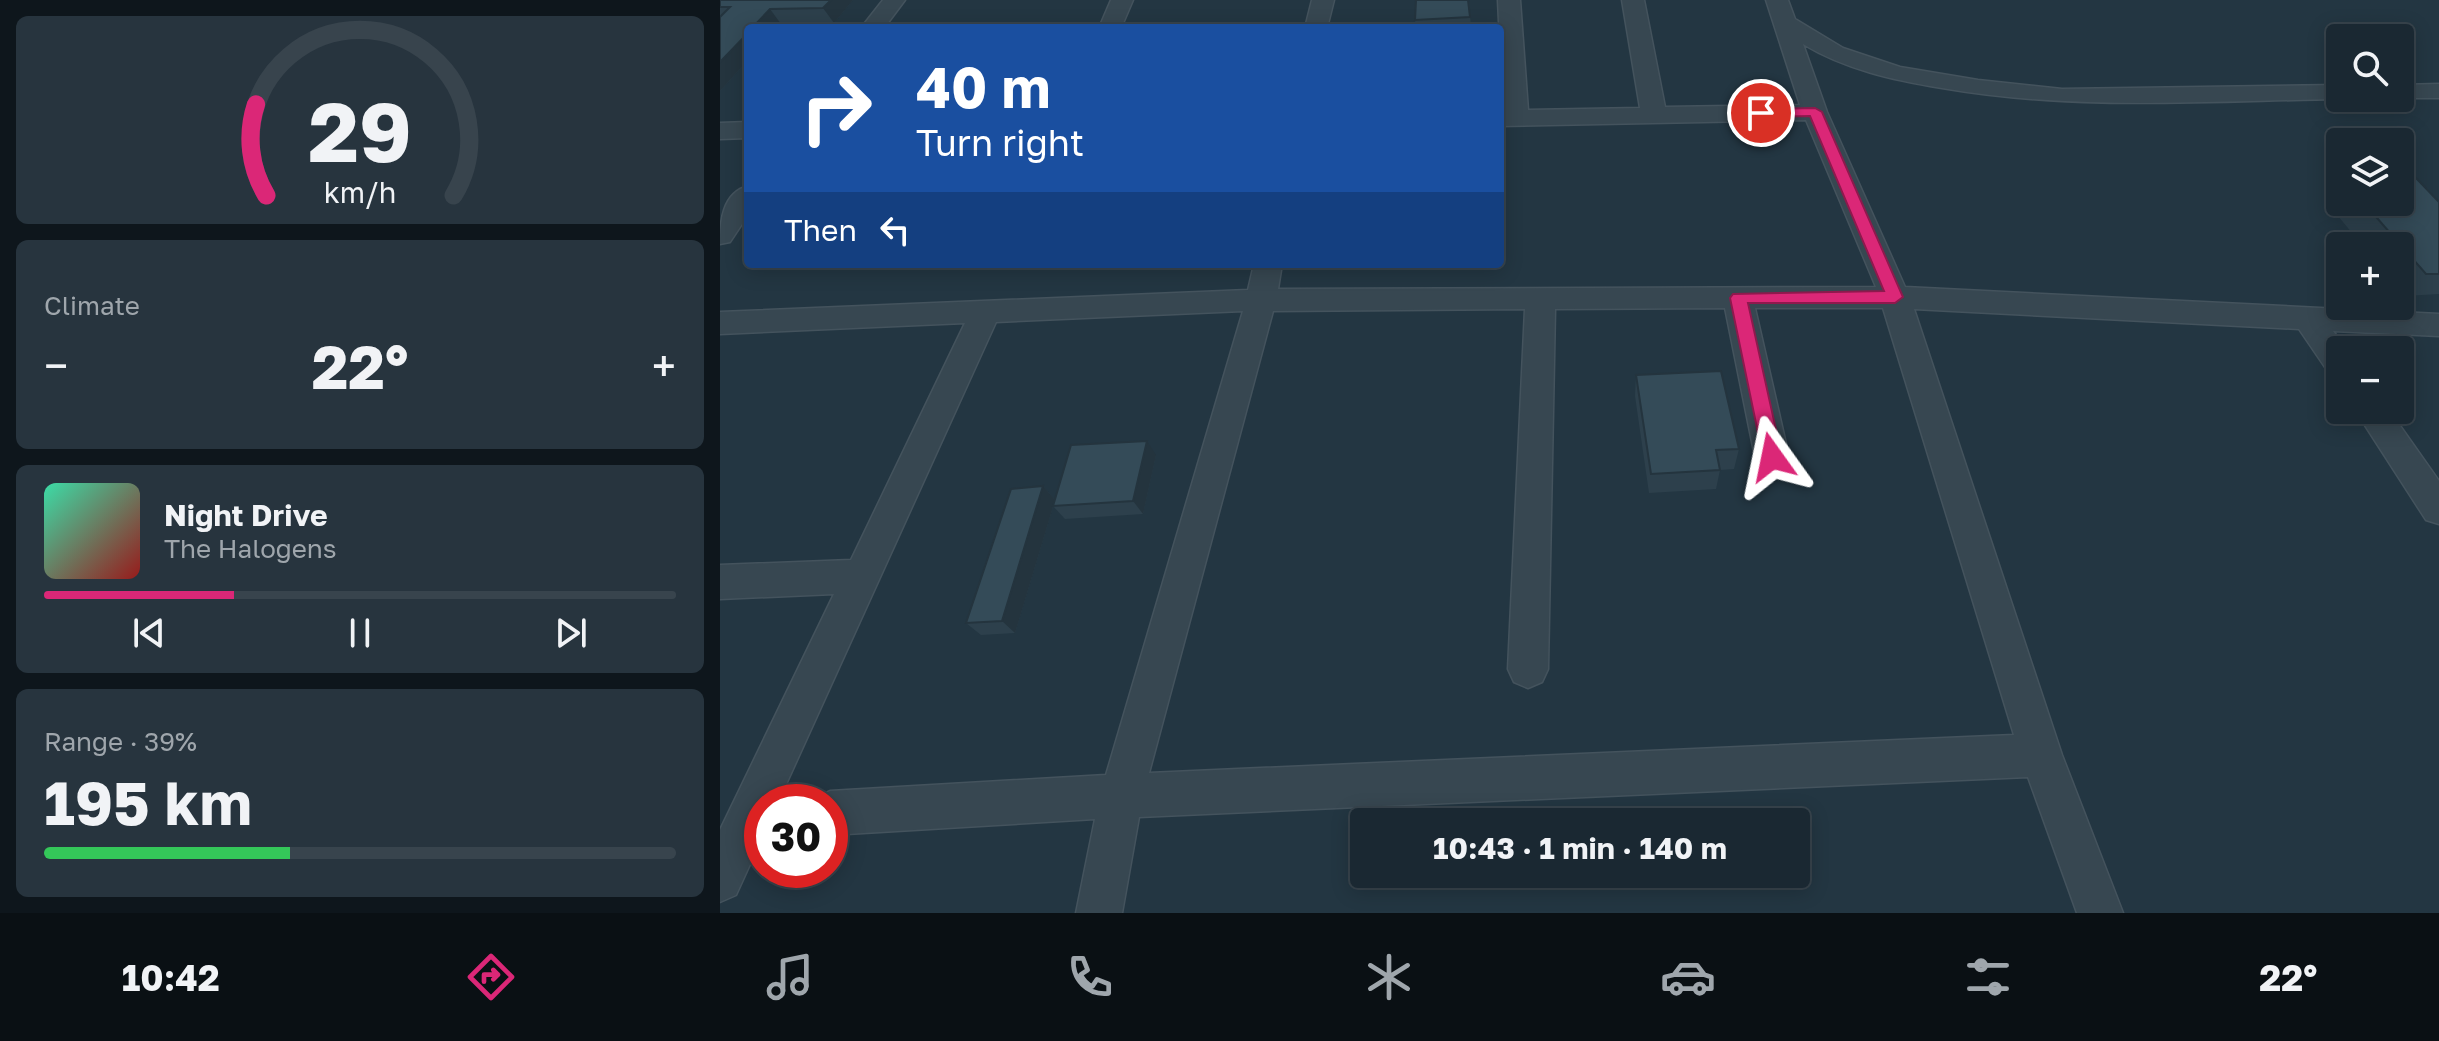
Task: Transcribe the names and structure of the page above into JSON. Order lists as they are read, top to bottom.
{
  "page": {
    "map_buttons": ["+", "−"],
    "turn": ["40 m", "Turn right"],
    "then": "Then",
    "tile": [
      "Climate",
      ["Range · 39%", "195 km"]
    ],
    "heat": ["−", "22°", "+"],
    "song": ["Night Drive", "The Halogens"],
    "limit": "30",
    "trip": "10:43 · 1 min · 140 m",
    "tabs": ["10:42", "22°"],
    "gauge": ["29", "km/h"]
  }
}
